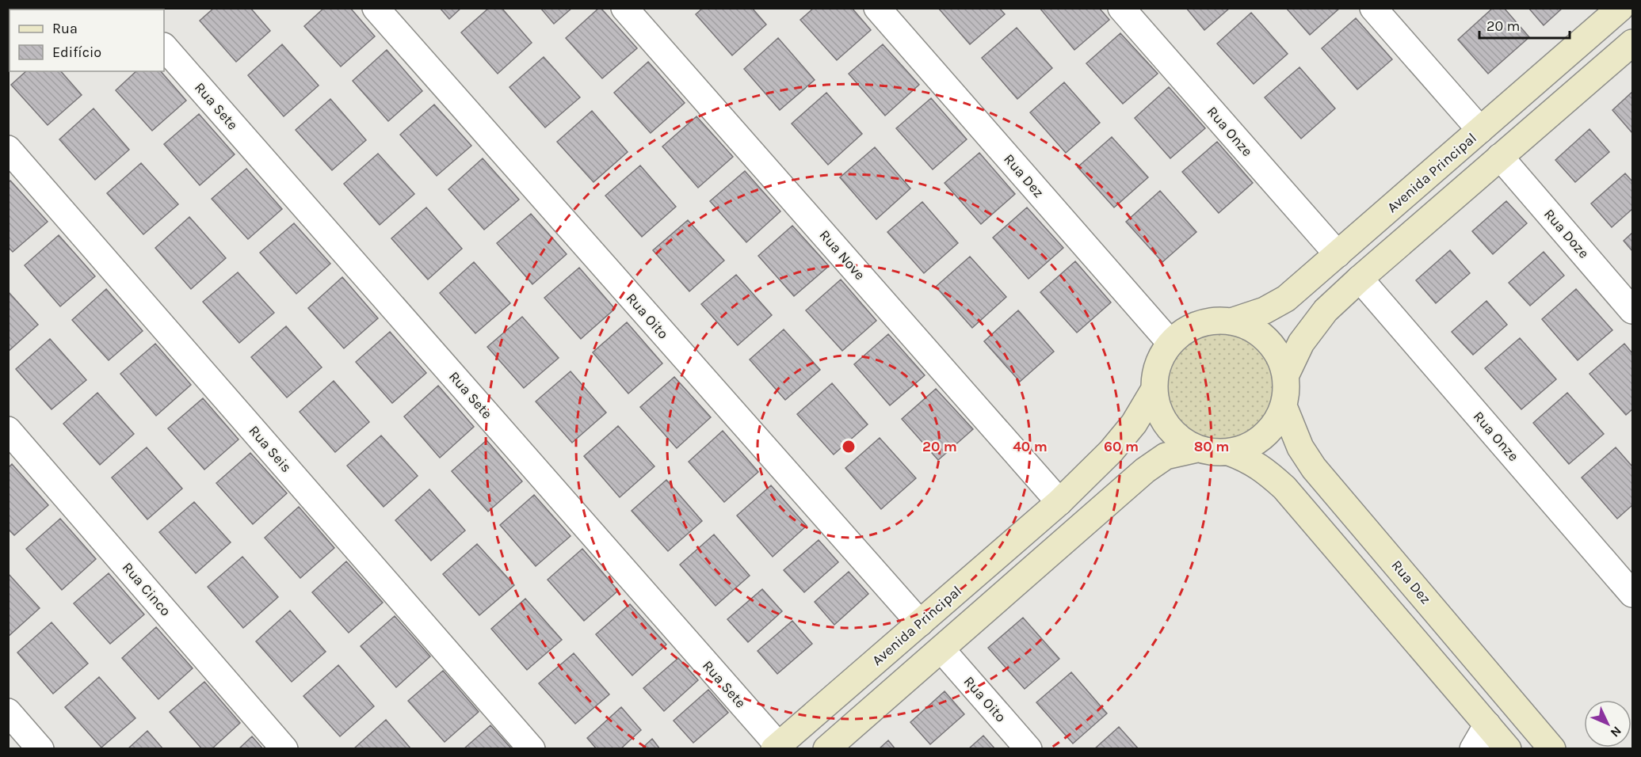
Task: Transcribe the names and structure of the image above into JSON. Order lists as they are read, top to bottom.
{
  "streets": {
    "street": [
      "Rua Sete",
      "Rua Onze",
      "Avenida Principal",
      "Rua Dez",
      "Rua Doze",
      "Rua Nove",
      "Rua Oito",
      "Rua Seis",
      "Rua Cinco"
    ]
  },
  "crossings": [
    ["Rua Sete", "Avenida Principal"],
    ["Rua Onze", "Avenida Principal"],
    ["Avenida Principal", "Rua Dez"],
    ["Avenida Principal", "Rua Doze"],
    ["Avenida Principal", "Rua Nove"],
    ["Avenida Principal", "Rua Oito"]
  ],
  "legend": ["Rua", "Edifício"],
  "scale_bar": "20 m",
  "north": "bottom right",
  "rings": [
    "20 m",
    "40 m",
    "60 m",
    "80 m"
  ]
}
